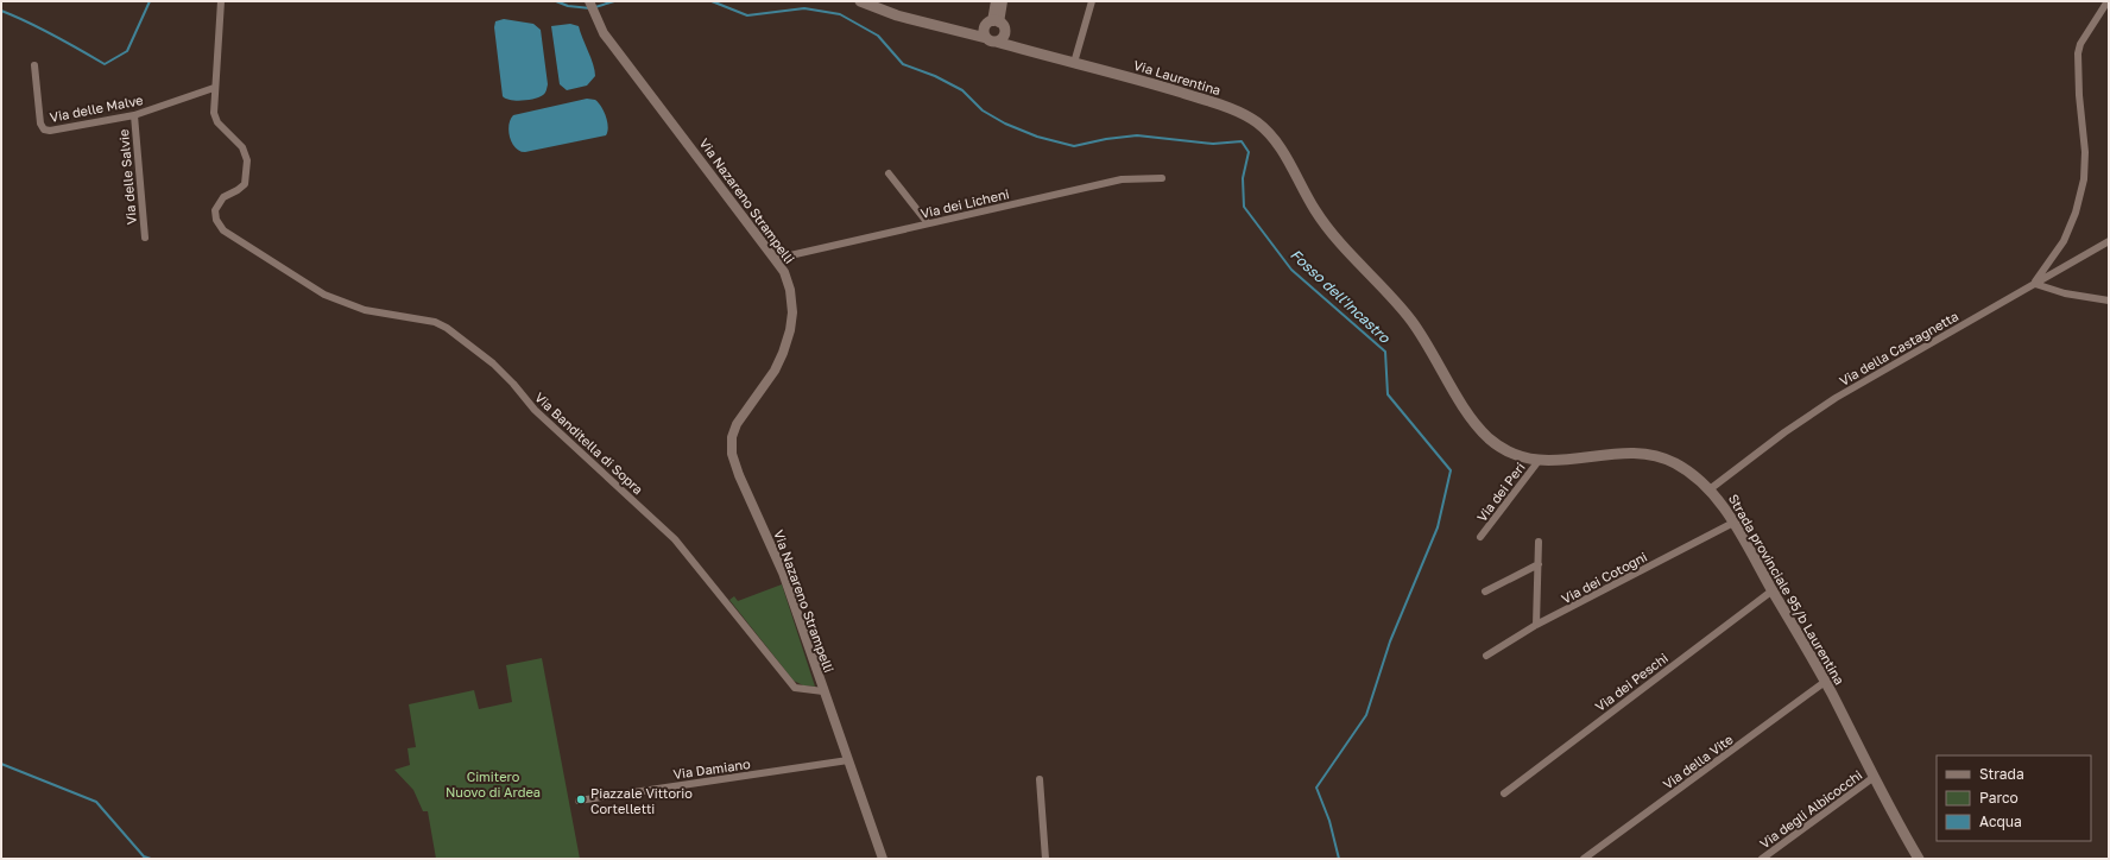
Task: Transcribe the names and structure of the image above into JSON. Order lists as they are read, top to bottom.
{
  "streets": {
    "main road": ["Via Laurentina", "Strada provinciale 95/b Laurentina"],
    "street": [
      "Via delle Malve",
      "Via delle Salvie",
      "Via Nazareno Strampelli",
      "Via dei Licheni",
      "Via della Castagnetta",
      "Via Banditella di Sopra",
      "Via dei Peri",
      "Via dei Cotogni",
      "Via dei Peschi",
      "Via della Vite",
      "Via Damiano",
      "Via degli Albicocchi"
    ]
  },
  "crossings": [
    ["Via Laurentina", "Strada provinciale 95/b Laurentina"],
    ["Via delle Malve", "Via delle Salvie"],
    ["Via delle Malve", "Via Banditella di Sopra"],
    ["Via Nazareno Strampelli", "Via dei Licheni"],
    ["Via Nazareno Strampelli", "Via Banditella di Sopra"],
    ["Via Nazareno Strampelli", "Via Damiano"],
    ["Via della Castagnetta", "Strada provinciale 95/b Laurentina"],
    ["Via dei Peri", "Strada provinciale 95/b Laurentina"],
    ["Via dei Cotogni", "Strada provinciale 95/b Laurentina"],
    ["Strada provinciale 95/b Laurentina", "Via dei Peschi"],
    ["Strada provinciale 95/b Laurentina", "Via della Vite"],
    ["Strada provinciale 95/b Laurentina", "Via degli Albicocchi"]
  ],
  "water": ["Fosso dell'Incastro"],
  "parks": ["Cimitero Nuovo di Ardea"],
  "places": ["Piazzale Vittorio Cortelletti"],
  "legend": ["Strada", "Parco", "Acqua"]
}
